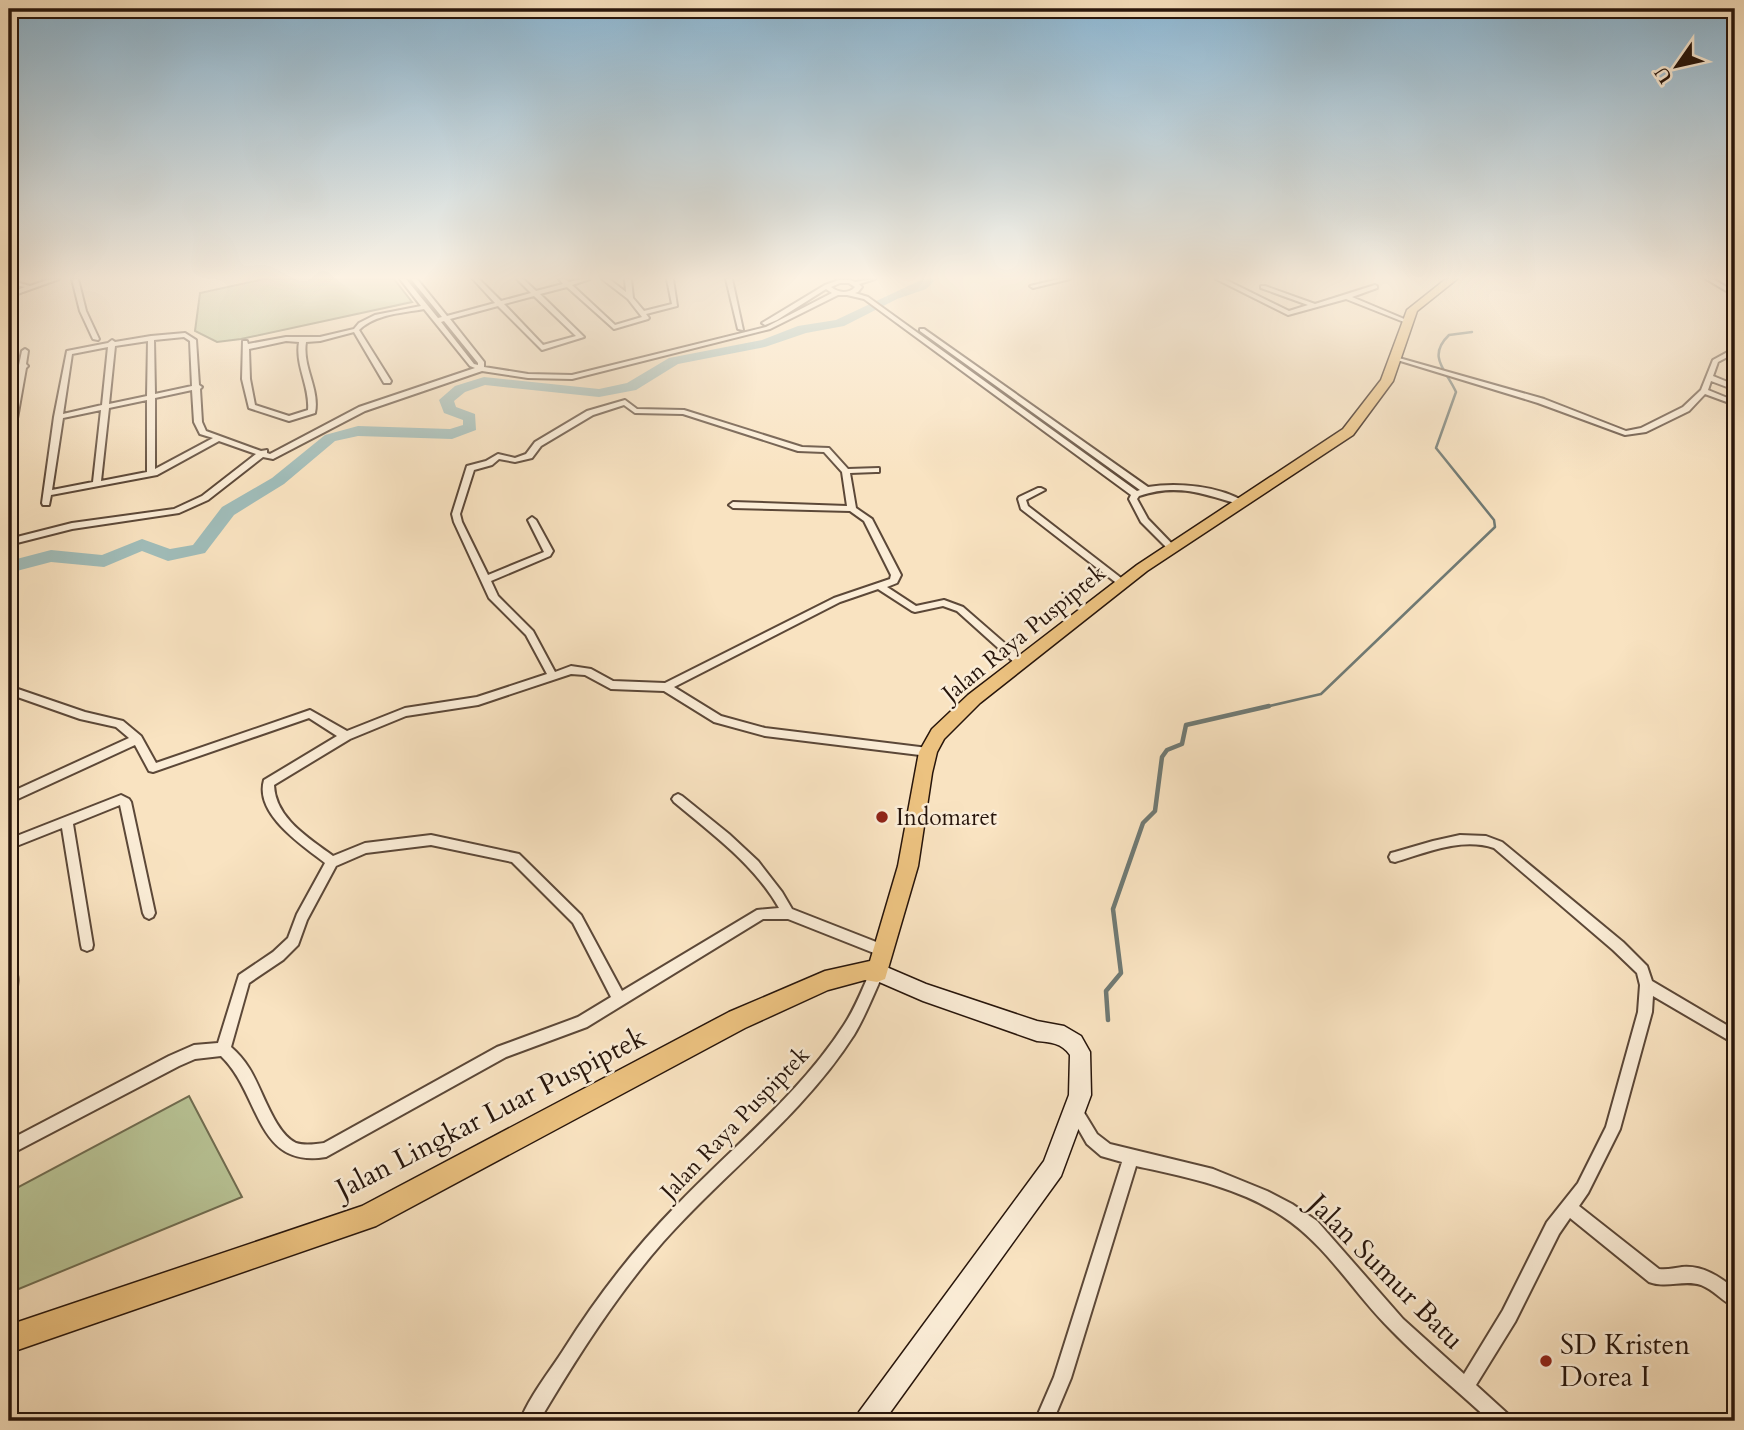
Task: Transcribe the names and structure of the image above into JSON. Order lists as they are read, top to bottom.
{
  "streets": {
    "main road": ["Jalan Raya Puspiptek", "Jalan Lingkar Luar Puspiptek"],
    "street": ["Jalan Sumur Batu"]
  },
  "crossings": [
    ["Jalan Raya Puspiptek", "Jalan Lingkar Luar Puspiptek"]
  ],
  "places": ["Indomaret", "SD Kristen Dorea I"],
  "north": "bottom left"
}
